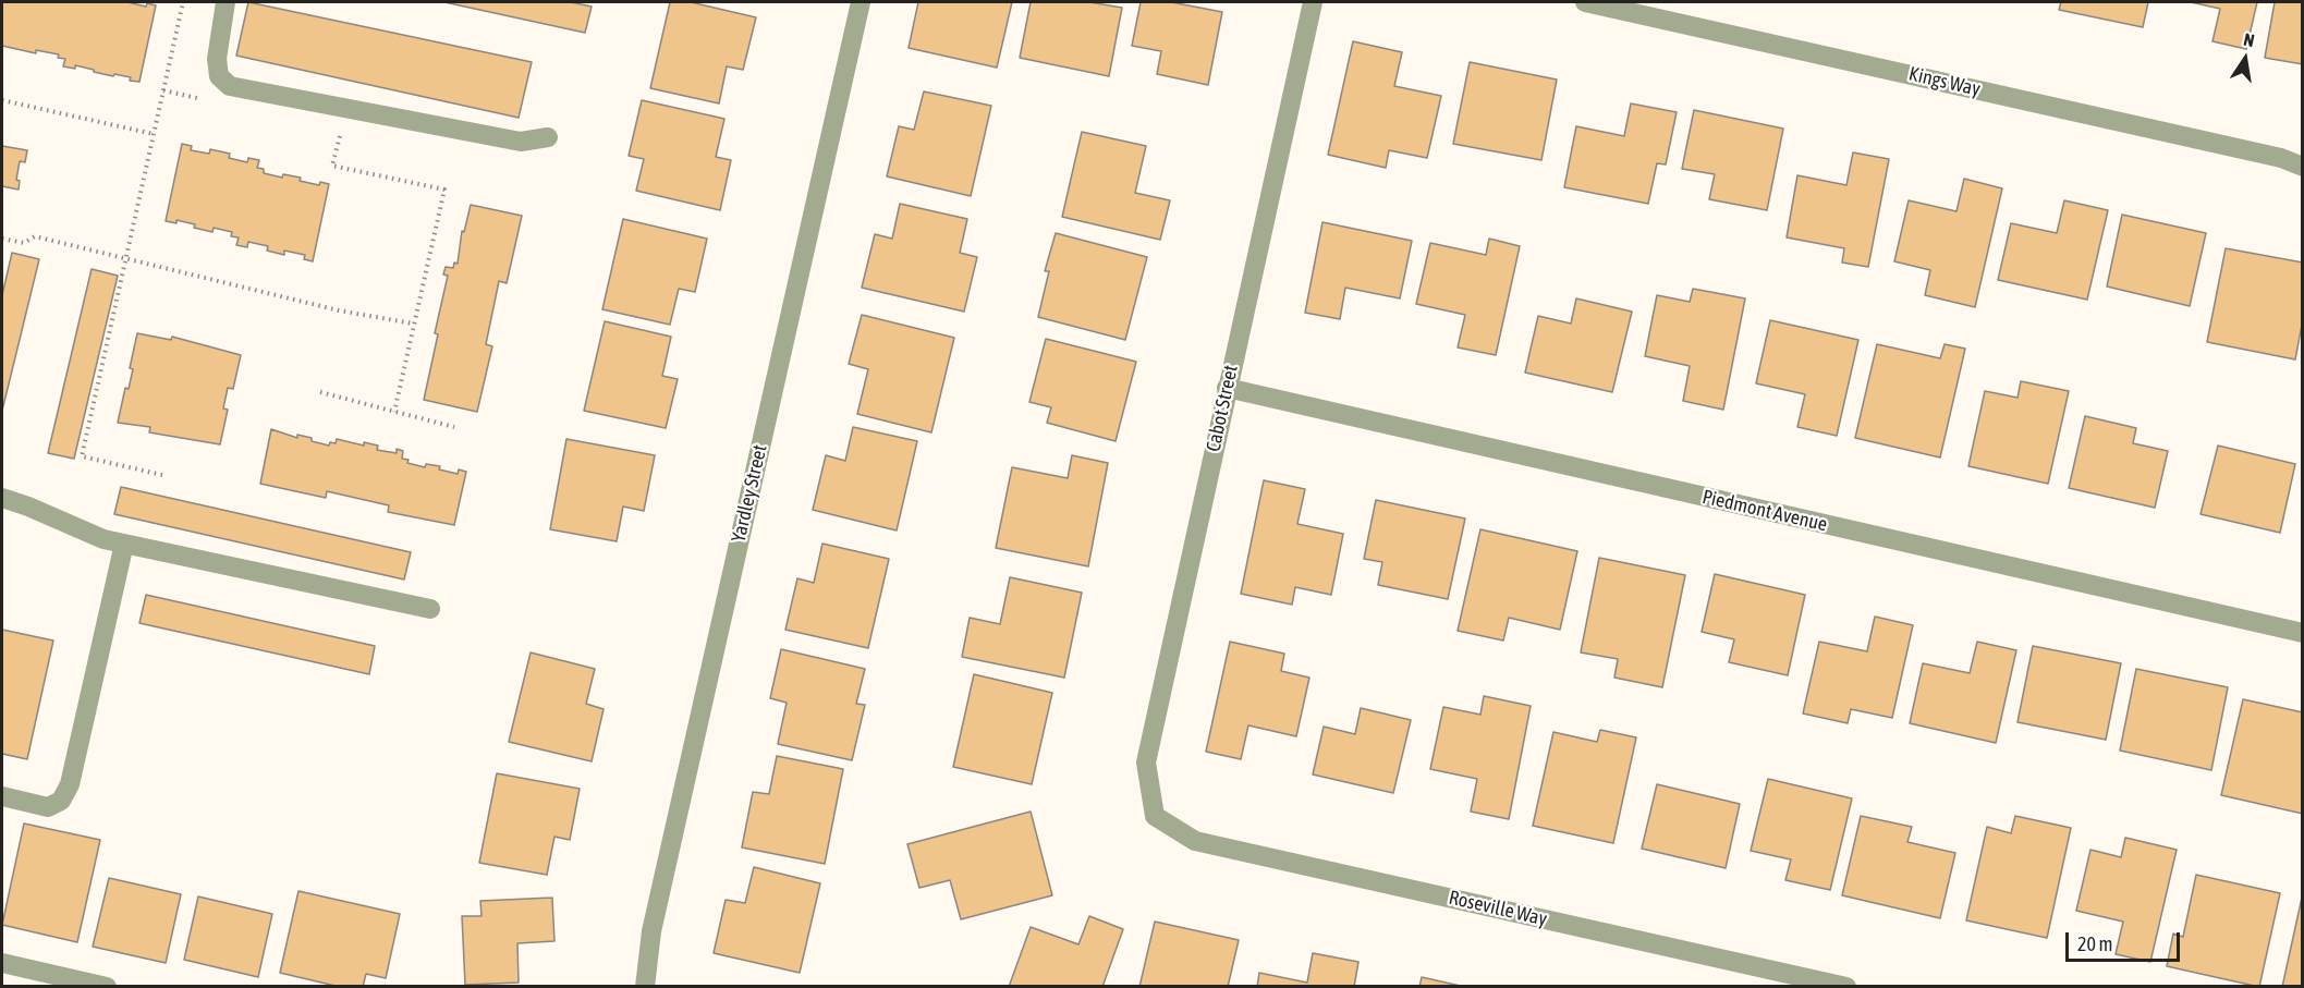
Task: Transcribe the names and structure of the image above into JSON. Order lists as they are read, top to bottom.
{
  "streets": {
    "street": [
      "Kings Way",
      "Cabot Street",
      "Yardley Street",
      "Piedmont Avenue",
      "Roseville Way"
    ]
  },
  "crossings": [
    ["Cabot Street", "Piedmont Avenue"],
    ["Cabot Street", "Roseville Way"]
  ],
  "scale_bar": "20 m",
  "north": "top"
}
